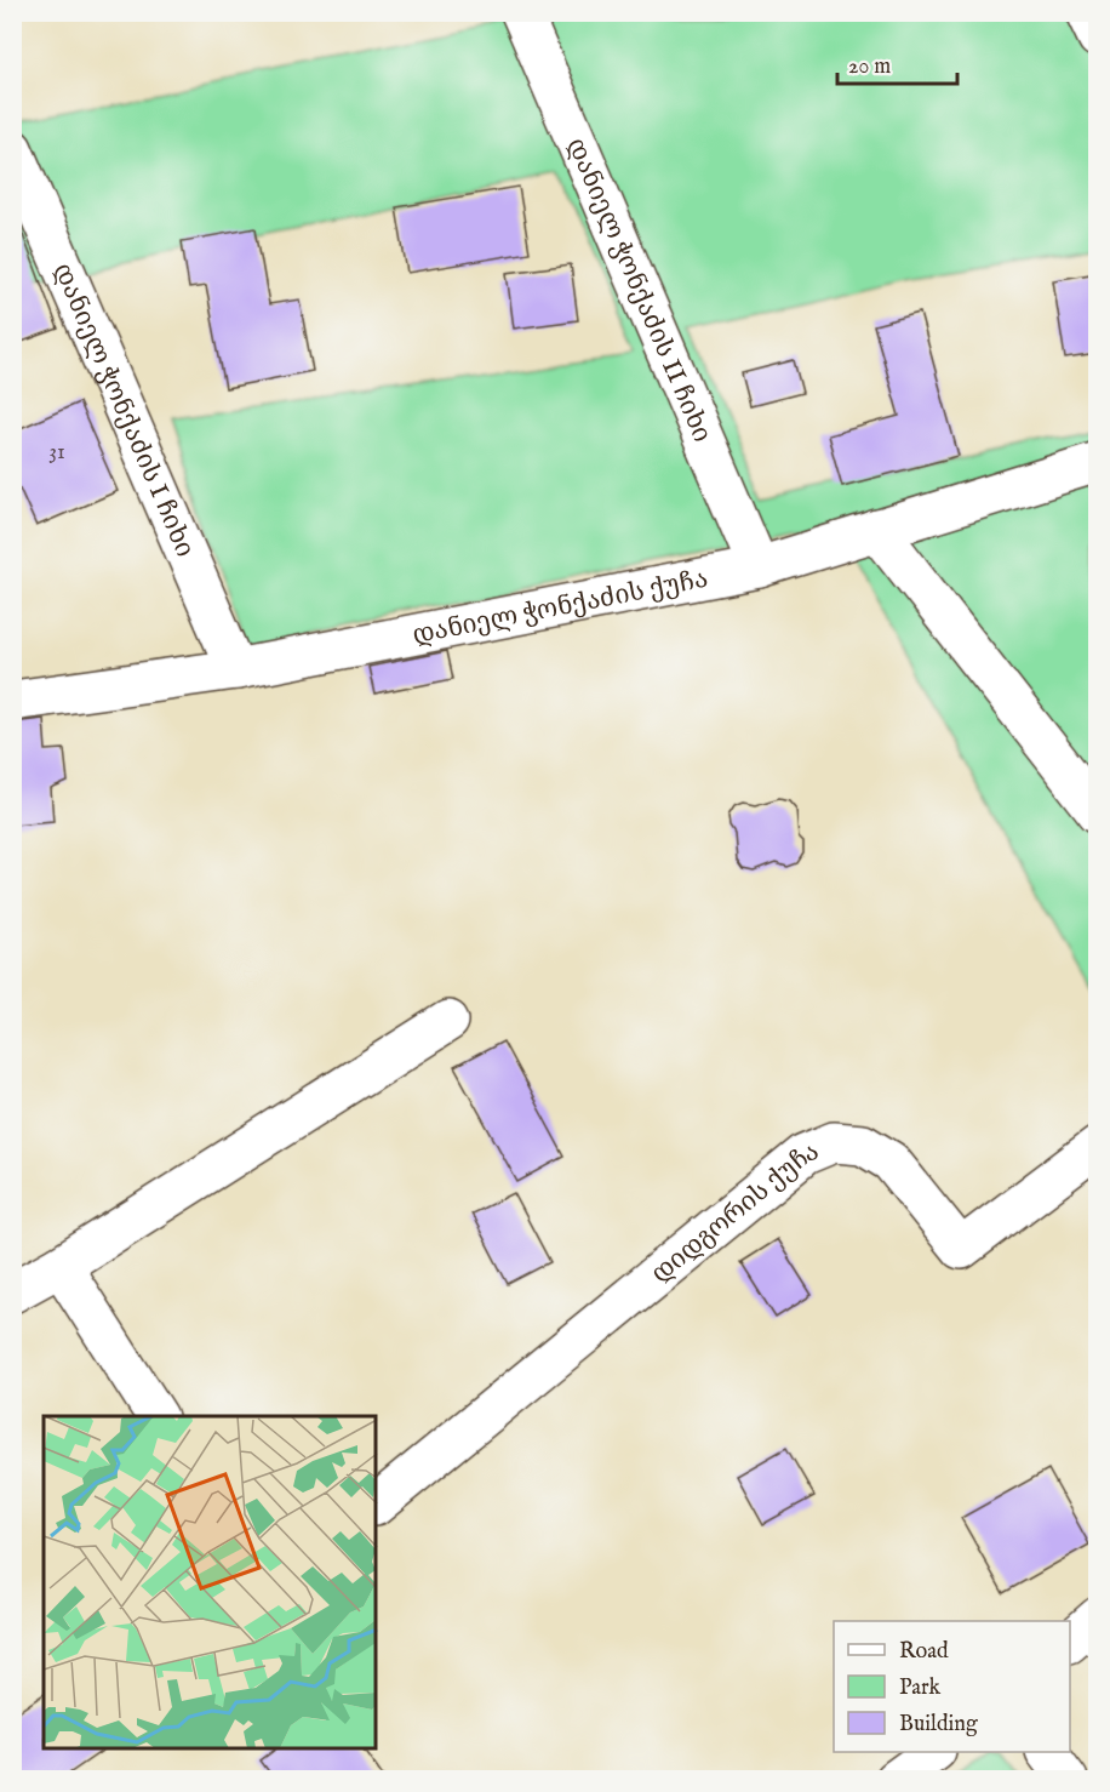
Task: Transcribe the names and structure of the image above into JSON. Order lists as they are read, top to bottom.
{
  "streets": {
    "street": [
      "დანიელ ჭონქაძის II ჩიხი",
      "დანიელ ჭონქაძის I ჩიხი",
      "დანიელ ჭონქაძის ქუჩა",
      "დიდგორის ქუჩა"
    ]
  },
  "crossings": [
    ["დანიელ ჭონქაძის II ჩიხი", "დანიელ ჭონქაძის ქუჩა"],
    ["დანიელ ჭონქაძის I ჩიხი", "დანიელ ჭონქაძის ქუჩა"]
  ],
  "house_numbers": ["31"],
  "legend": ["Road", "Park", "Building"],
  "scale_bar": "20 m"
}
